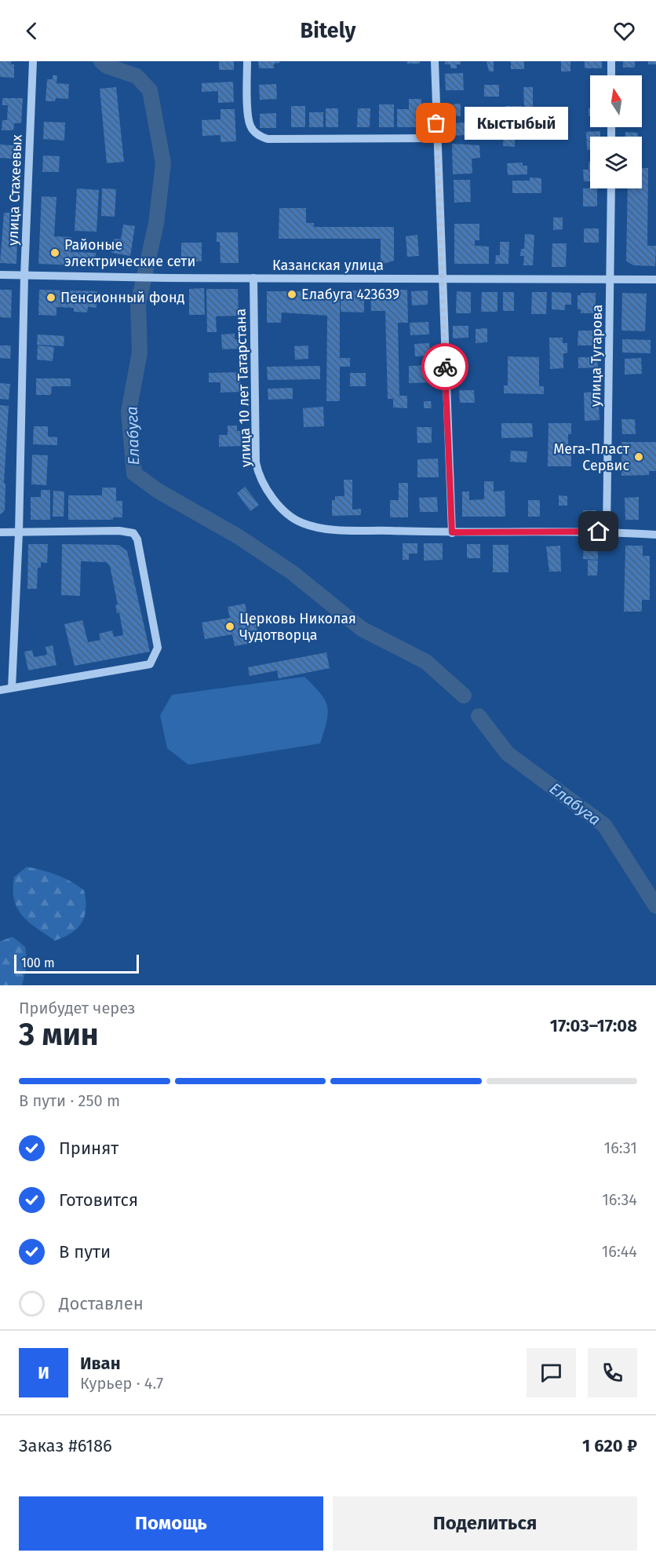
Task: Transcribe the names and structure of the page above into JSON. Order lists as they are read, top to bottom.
{
  "streets": {
    "street": [
      "улица Стахеевых",
      "Казанская улица",
      "улица Тугарова",
      "улица 10 лет Татарстана"
    ]
  },
  "crossings": [
    ["улица Стахеевых", "Казанская улица"],
    ["Казанская улица", "улица Тугарова"],
    ["Казанская улица", "улица 10 лет Татарстана"],
    ["улица Тугарова", "улица 10 лет Татарстана"]
  ],
  "water": ["Елабуга"],
  "places": [
    "Кыстыбый",
    "Районые электрические сети",
    "Елабуга 423639",
    "Пенсионный фонд",
    "Мега-Пласт Сервис",
    "Церковь Николая Чудотворца"
  ],
  "scale_bar": "100 m",
  "north": "top",
  "page": {
    "header": "Bitely",
    "bubble": "Кыстыбый",
    "scale": "100 m",
    "heading": ["3 мин", "Прибудет через", "17:03–17:08"],
    "panel": [
      "Иван",
      "Курьер · 4.7",
      "Заказ #6186",
      "1 620 ₽"
    ],
    "bar": "В пути · 250 m",
    "list": [
      ["Принят", "16:31"],
      ["Готовится", "16:34"],
      ["В пути", "16:44"],
      "Доставлен"
    ],
    "round": "И",
    "buttons": ["Помощь", "Поделиться"]
  }
}
